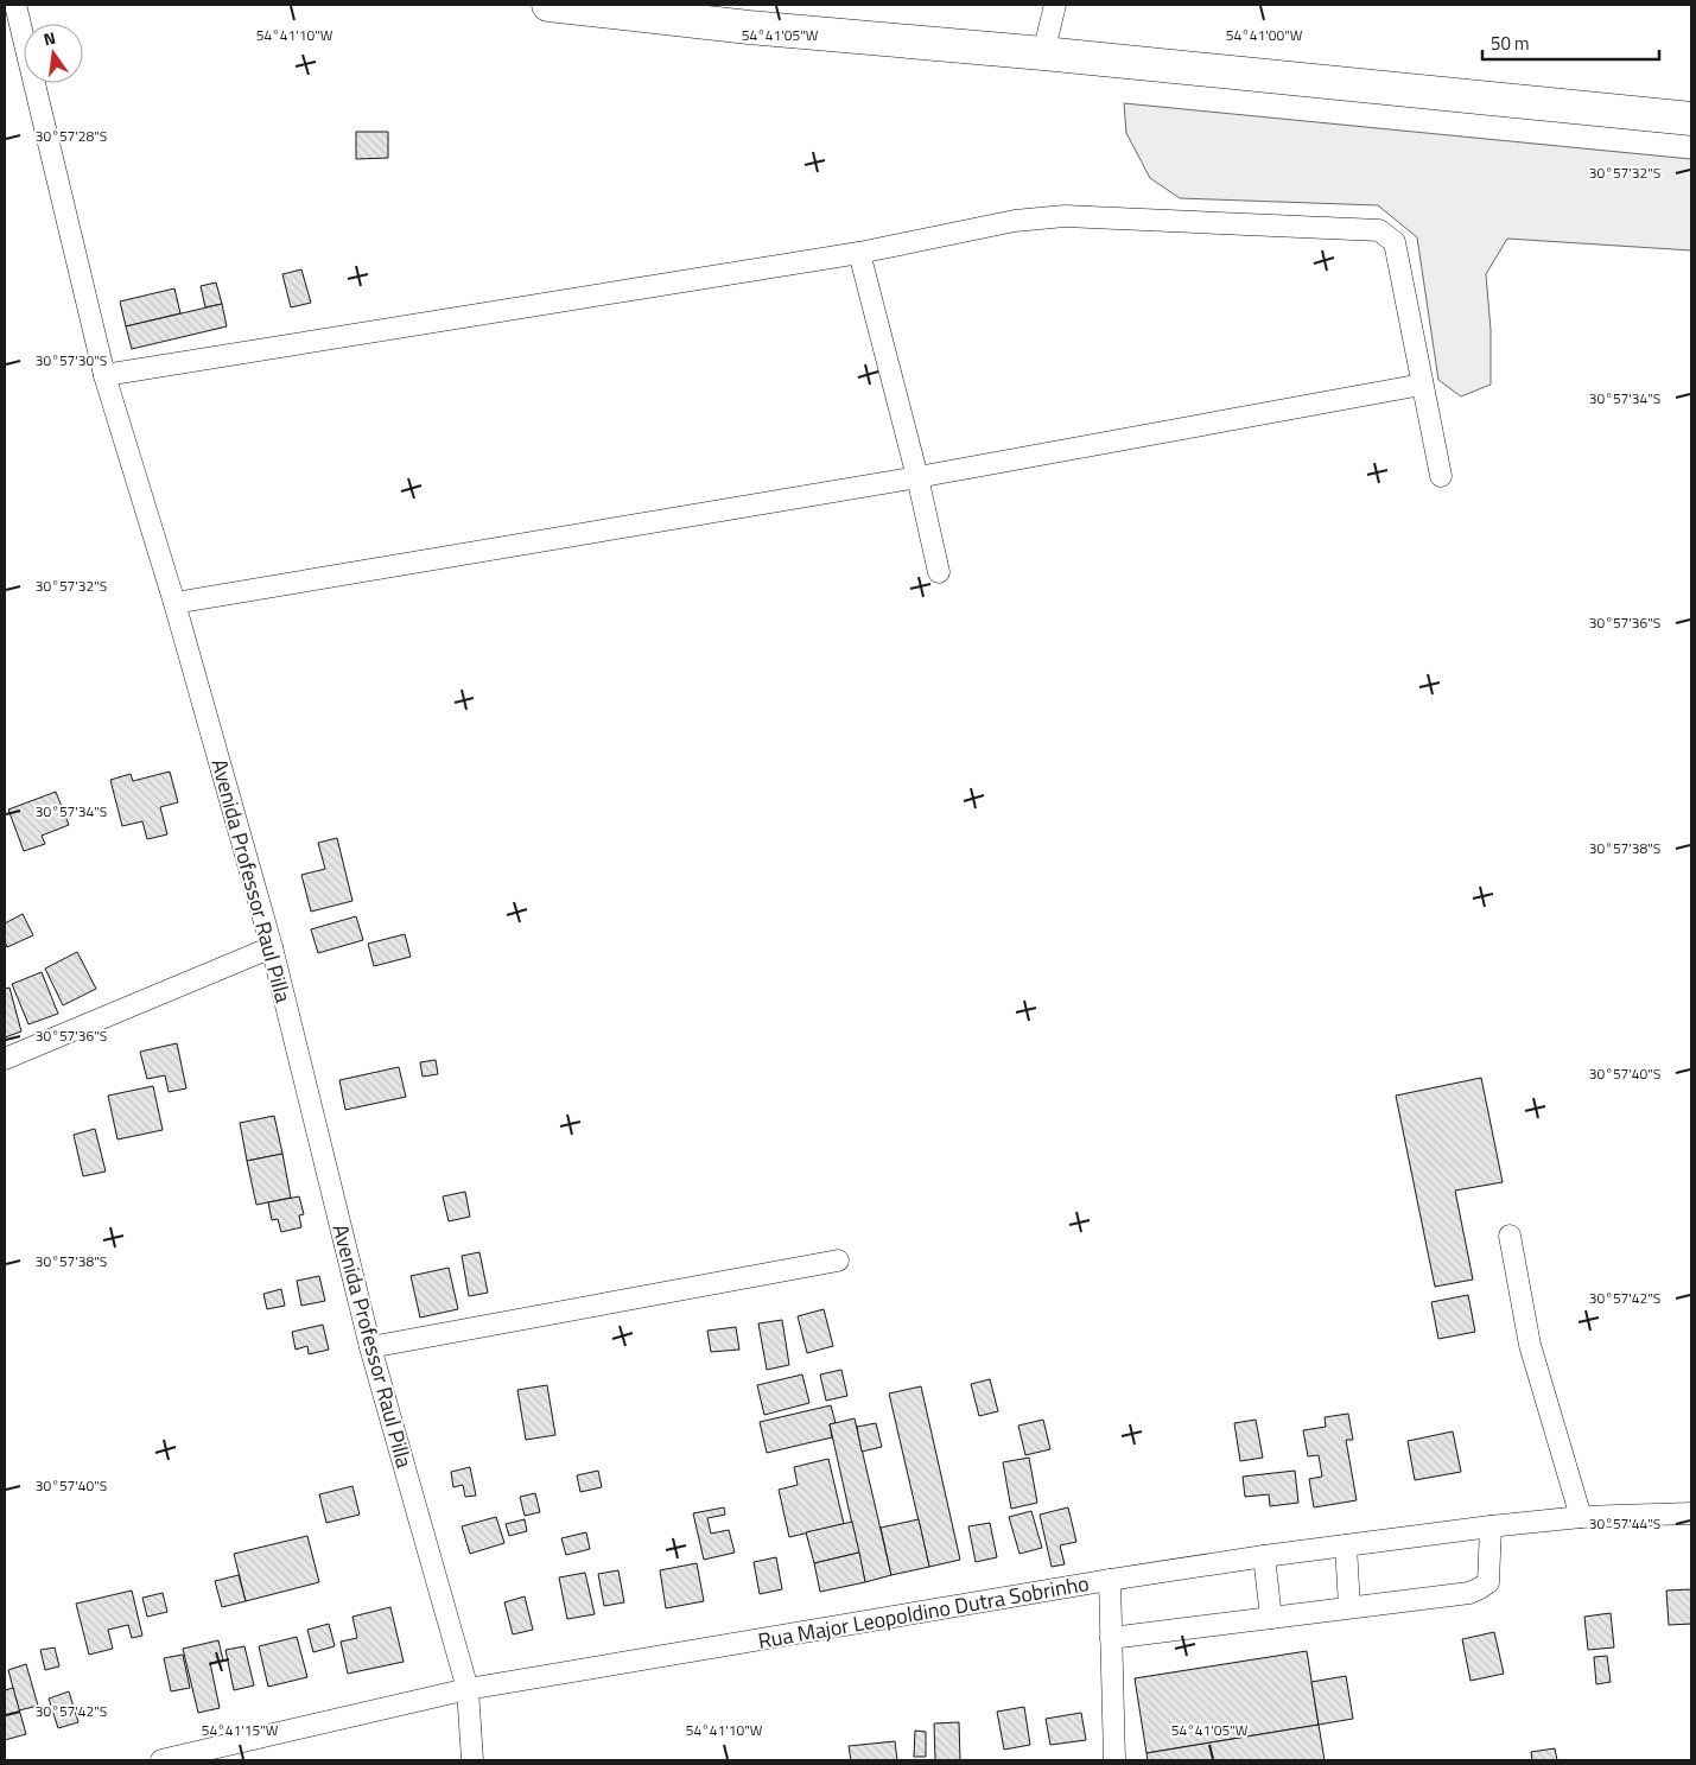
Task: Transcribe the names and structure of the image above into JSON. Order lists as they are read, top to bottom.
{
  "streets": {
    "street": ["Avenida Professor Raul Pilla", "Rua Major Leopoldino Dutra Sobrinho"]
  },
  "crossings": [
    ["Avenida Professor Raul Pilla", "Rua Major Leopoldino Dutra Sobrinho"]
  ],
  "scale_bar": "50 m",
  "north": "top",
  "coordinates": [
    "54°41'10\"W",
    "54°41'05\"W",
    "54°41'00\"W",
    "30°57'28\"S",
    "30°57'32\"S",
    "30°57'30\"S",
    "30°57'34\"S",
    "30°57'36\"S",
    "30°57'38\"S",
    "30°57'40\"S",
    "30°57'42\"S",
    "30°57'44\"S",
    "54°41'15\"W"
  ]
}
